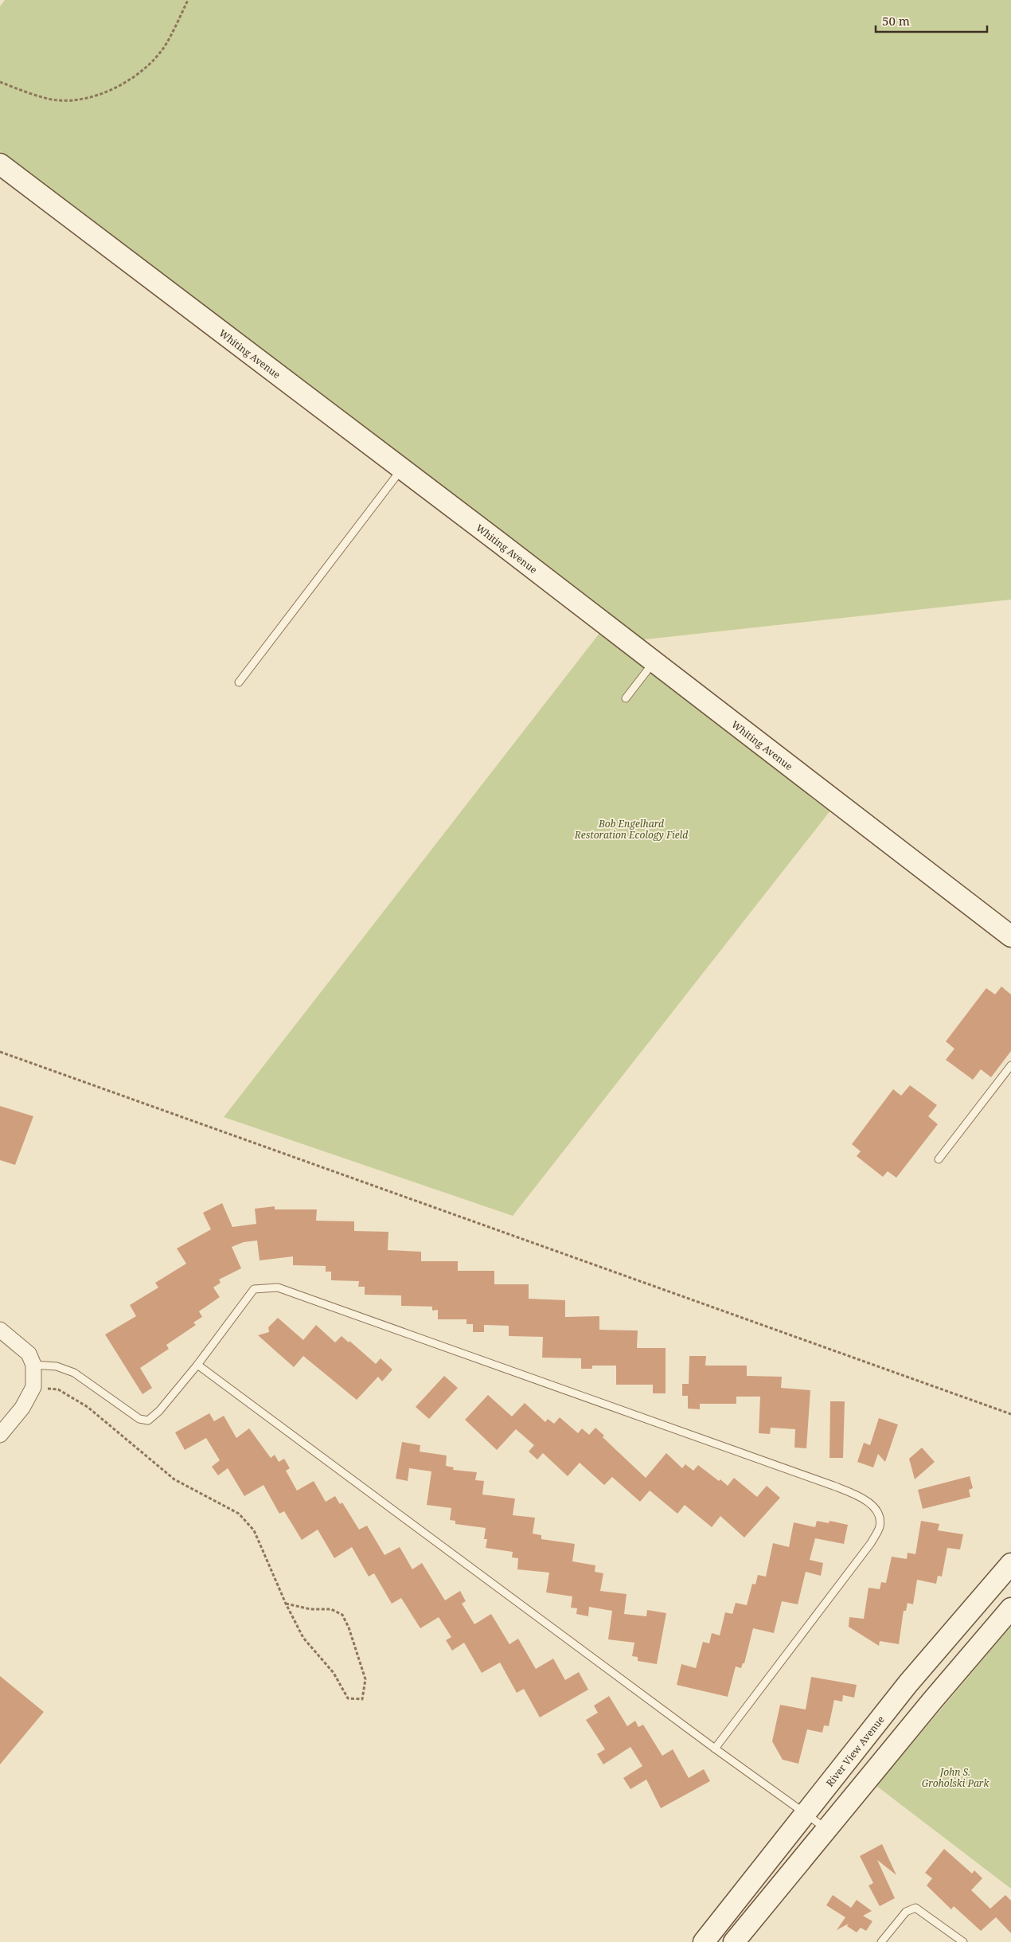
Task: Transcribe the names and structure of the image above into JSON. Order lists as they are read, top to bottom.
{
  "streets": {
    "street": ["Whiting Avenue", "River View Avenue"]
  },
  "parks": ["Bob Engelhard Restoration Ecology Field", "John S. Groholski Park"],
  "scale_bar": "50 m"
}
